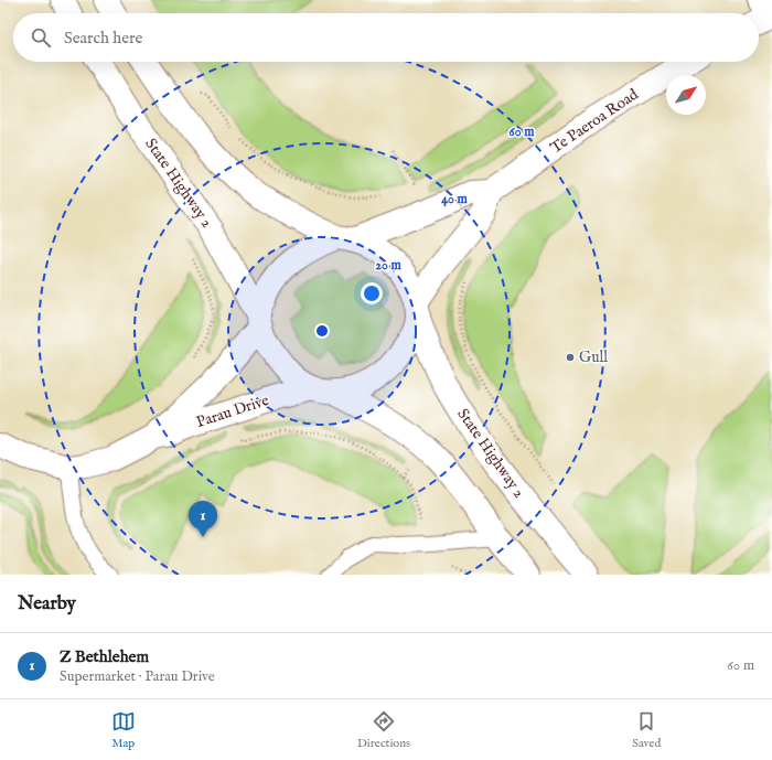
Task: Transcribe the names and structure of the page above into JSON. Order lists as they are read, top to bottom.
{
  "streets": {
    "main road": ["Te Paeroa Road", "State Highway 2", "Parau Drive"]
  },
  "crossings": [
    ["State Highway 2", "Parau Drive"]
  ],
  "places": ["Gull"],
  "north": "top right",
  "page": {
    "search": "Search here",
    "pins": "1",
    "heading": "Nearby",
    "list": [
      {
        "mark": "1",
        "name": "Z Bethlehem",
        "note": "Supermarket · Parau Drive",
        "value": "60 m"
      }
    ],
    "nav": ["Map", "Directions", "Saved"]
  },
  "rings": ["60 m", "40 m", "20 m"]
}
